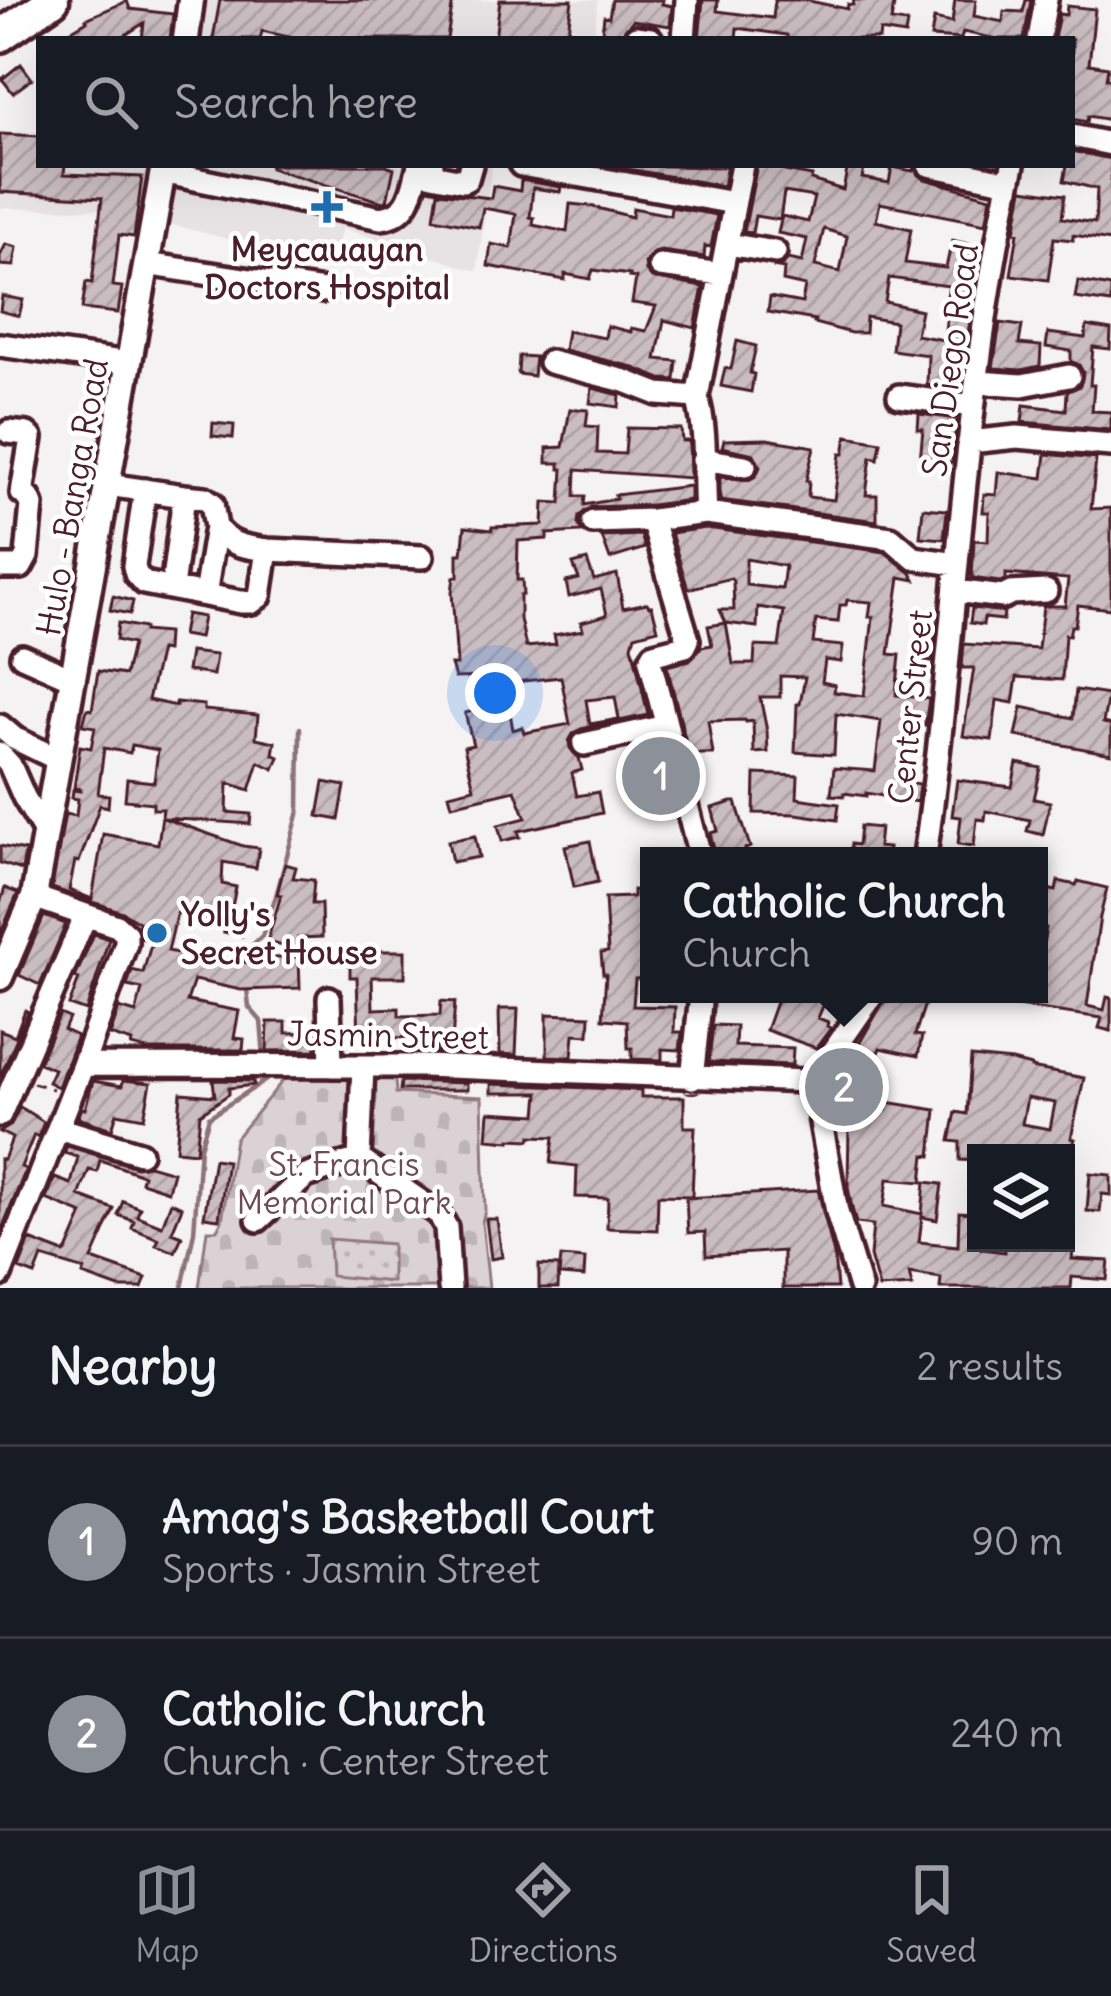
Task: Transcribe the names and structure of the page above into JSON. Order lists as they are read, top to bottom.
{
  "streets": {
    "main road": ["Hulo - Banga Road"],
    "street": ["San Diego Road", "Center Street", "Jasmin Street"]
  },
  "crossings": [
    ["San Diego Road", "Center Street"]
  ],
  "parks": ["St. Francis Memorial Park"],
  "places": {
    "health": ["Meycauayan Doctors Hospital"],
    "other": ["Yolly's Secret House"]
  },
  "page": {
    "search": "Search here",
    "pins": ["1", "2"],
    "popup": ["Catholic Church", "Church"],
    "heading": ["Nearby", "2 results"],
    "list": [
      {
        "mark": "1",
        "name": "Amag's Basketball Court",
        "note": "Sports · Jasmin Street",
        "value": "90 m"
      },
      {
        "mark": "2",
        "name": "Catholic Church",
        "note": "Church · Center Street",
        "value": "240 m"
      }
    ],
    "nav": ["Map", "Directions", "Saved"]
  }
}
